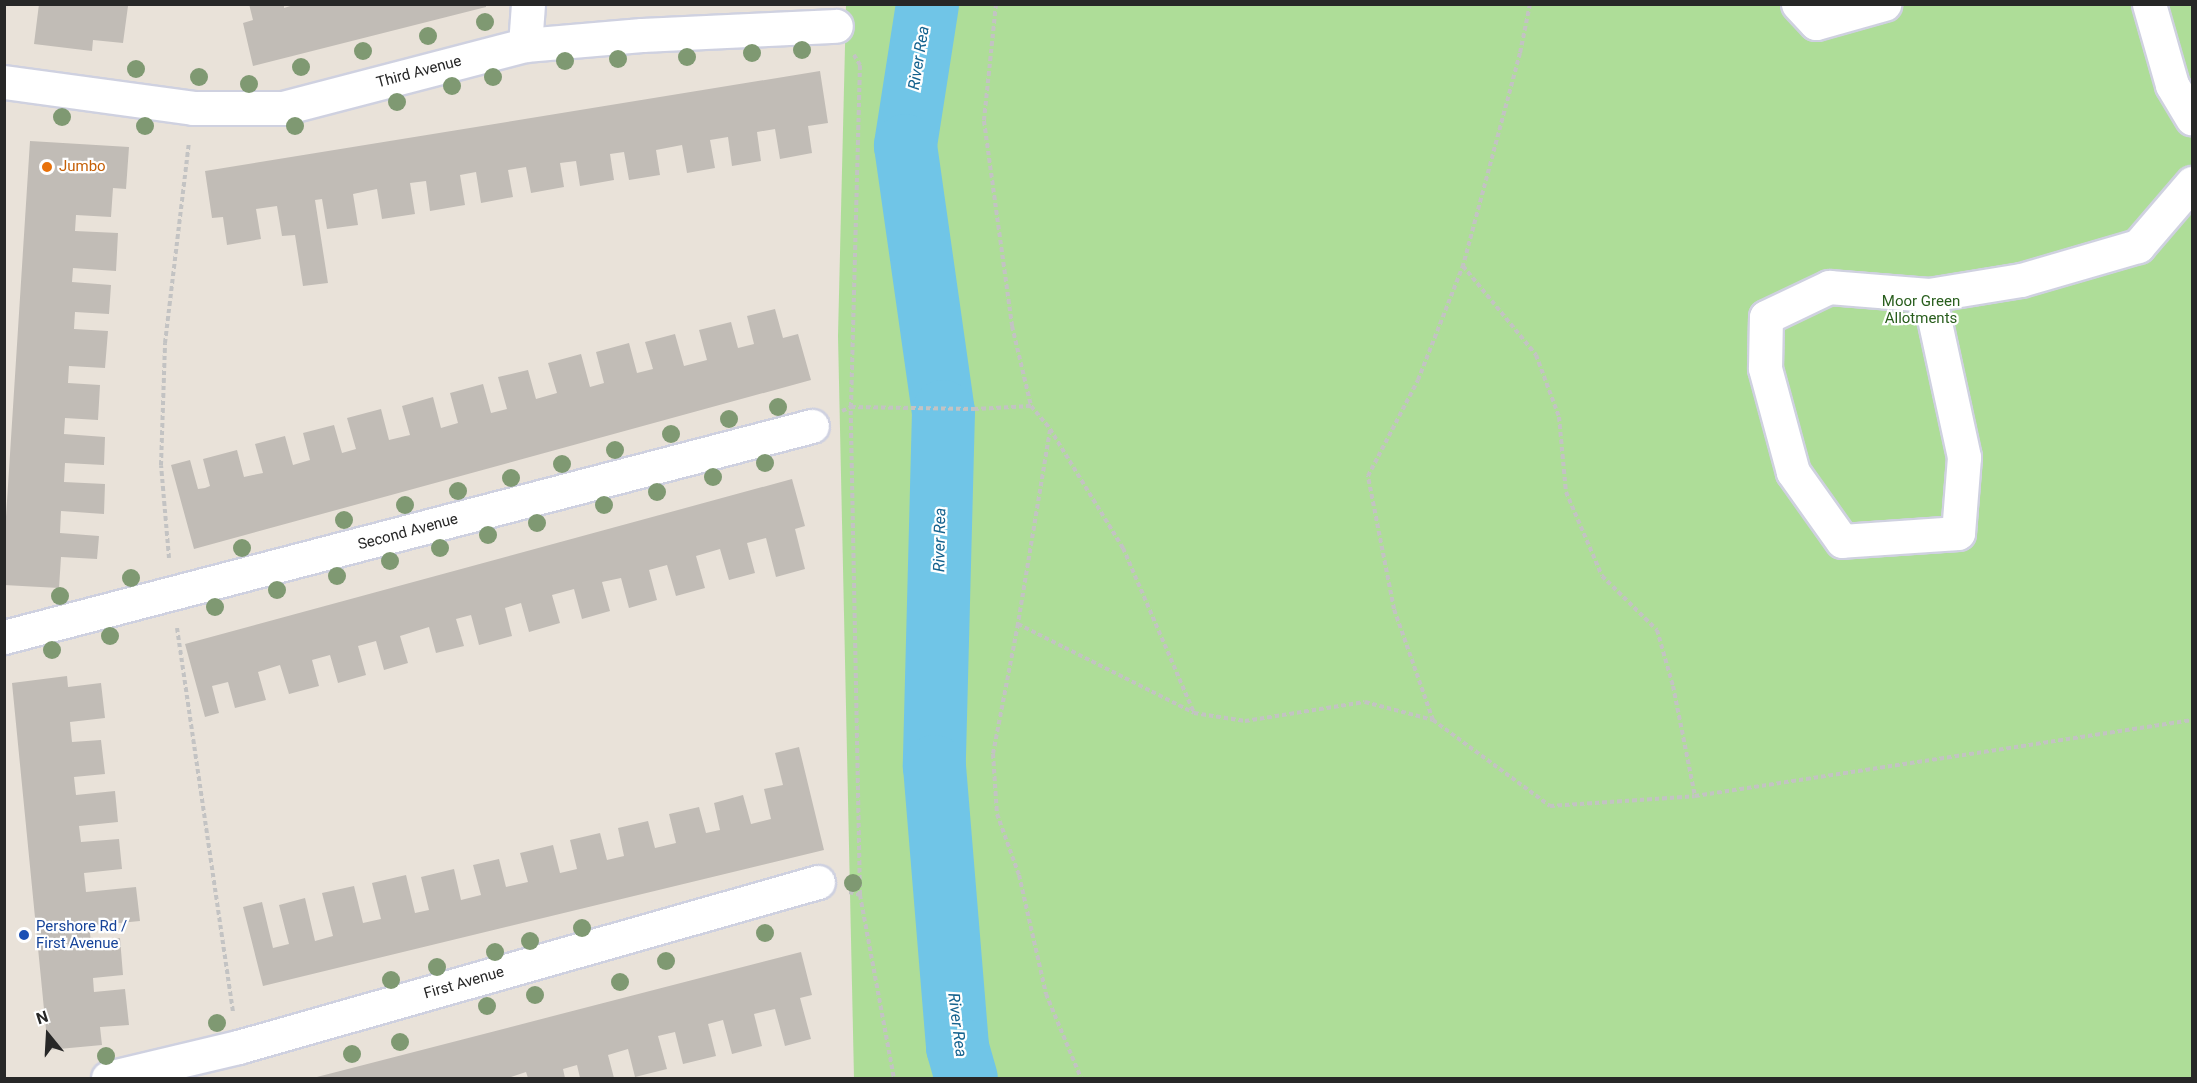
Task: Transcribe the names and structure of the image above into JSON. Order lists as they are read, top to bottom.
{
  "streets": {
    "street": ["Third Avenue", "Second Avenue", "First Avenue"]
  },
  "water": ["River Rea"],
  "parks": ["Moor Green Allotments"],
  "places": ["Jumbo", "Pershore Rd / First Avenue"],
  "north": "top"
}
